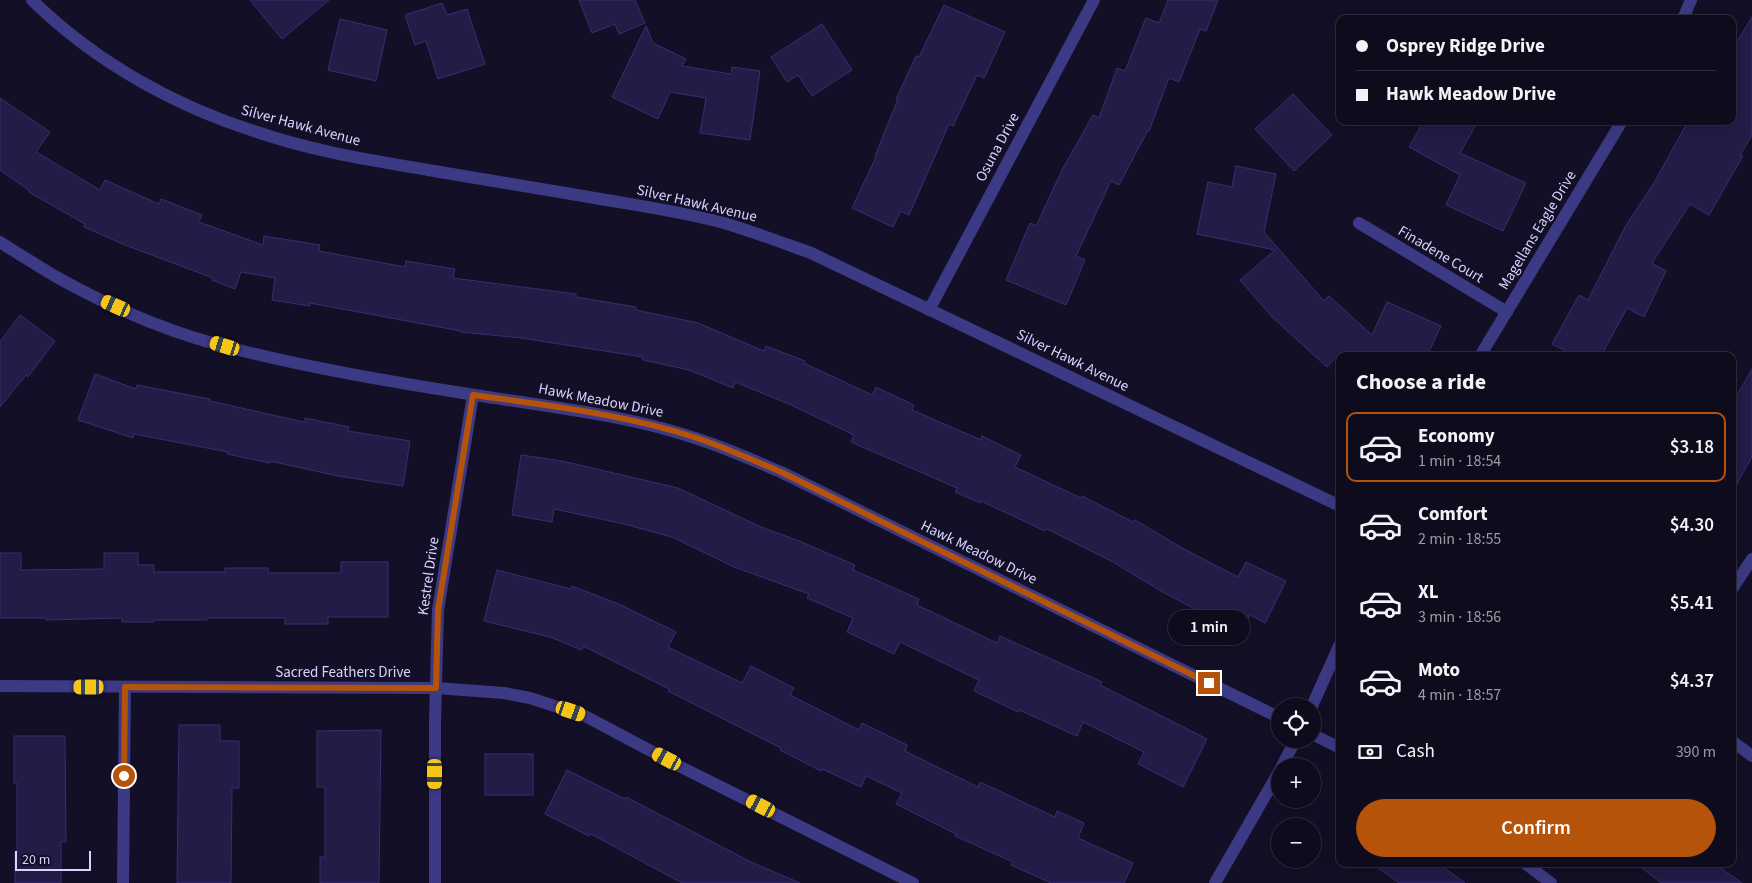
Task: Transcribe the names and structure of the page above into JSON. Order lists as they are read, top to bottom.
{
  "streets": {
    "street": [
      "Silver Hawk Avenue",
      "Osuna Drive",
      "Magellans Eagle Drive",
      "Finadene Court",
      "Hawk Meadow Drive",
      "Kestrel Drive",
      "Sacred Feathers Drive"
    ]
  },
  "crossings": [
    ["Silver Hawk Avenue", "Osuna Drive"],
    ["Magellans Eagle Drive", "Finadene Court"],
    ["Hawk Meadow Drive", "Kestrel Drive"],
    ["Kestrel Drive", "Sacred Feathers Drive"]
  ],
  "scale_bar": "20 m",
  "page": {
    "banner": ["Osprey Ridge Drive", "Hawk Meadow Drive"],
    "heading": "Choose a ride",
    "list": [
      {
        "name": "Economy",
        "note": "1 min · 18:54",
        "value": "$3.18"
      },
      {
        "name": "Comfort",
        "note": "2 min · 18:55",
        "value": "$4.30"
      },
      {
        "name": "XL",
        "note": "3 min · 18:56",
        "value": "$5.41"
      },
      {
        "name": "Moto",
        "note": "4 min · 18:57",
        "value": "$4.37"
      }
    ],
    "bubble": "1 min",
    "map_buttons": ["+", "−"],
    "pay": ["Cash", "390 m"],
    "buttons": "Confirm",
    "scale": "20 m"
  }
}
